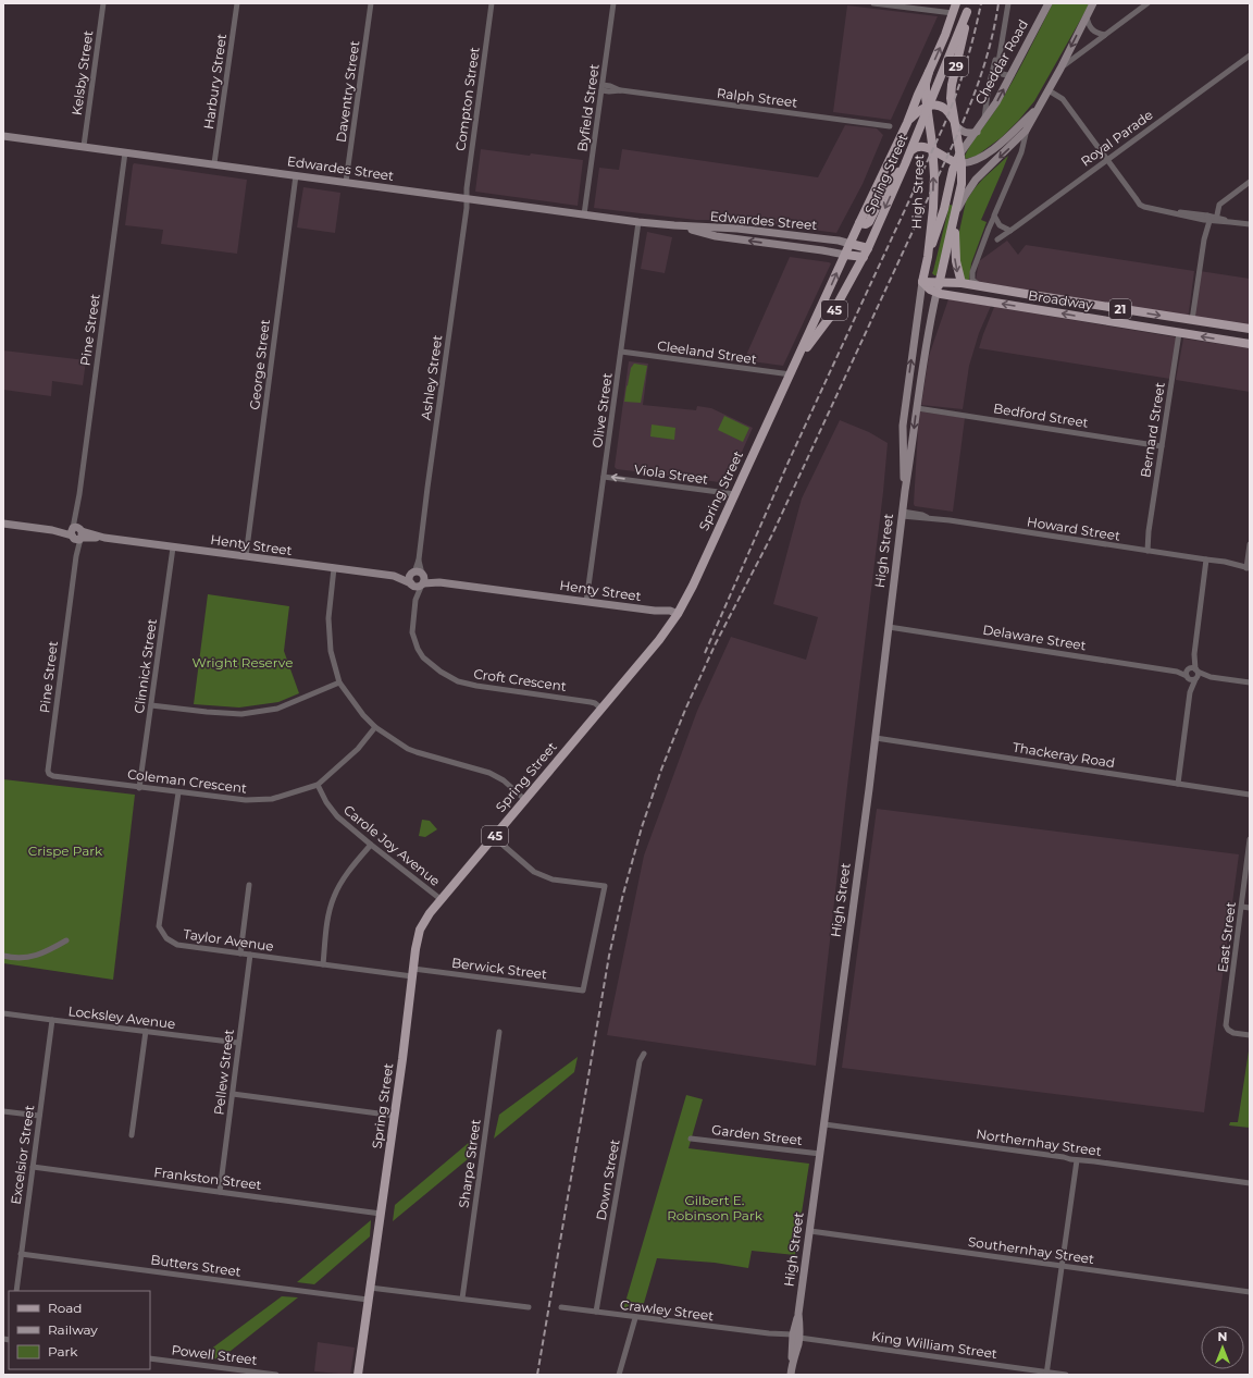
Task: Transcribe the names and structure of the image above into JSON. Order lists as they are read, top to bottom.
{
  "streets": {
    "main road": [
      "Cheddar Road",
      "29",
      "Edwardes Street",
      "Spring Street",
      "High Street",
      "Broadway",
      "21",
      "45",
      "Henty Street"
    ],
    "street": [
      "Kelsby Street",
      "Harbury Street",
      "Daventry Street",
      "Ralph Street",
      "Compton Street",
      "Byfield Street",
      "Royal Parade",
      "Pine Street",
      "Cleeland Street",
      "George Street",
      "Ashley Street",
      "Olive Street",
      "Bedford Street",
      "Bernard Street",
      "Viola Street",
      "Howard Street",
      "Delaware Street",
      "Clinnick Street",
      "Croft Crescent",
      "Thackeray Road",
      "Coleman Crescent",
      "Carole Joy Avenue",
      "East Street",
      "Taylor Avenue",
      "Berwick Street",
      "Locksley Avenue",
      "Pellew Street",
      "Garden Street",
      "Northernhay Street",
      "Excelsior Street",
      "Sharpe Street",
      "Frankston Street",
      "Down Street",
      "Southernhay Street",
      "Butters Street",
      "Crawley Street",
      "King William Street",
      "Powell Street"
    ]
  },
  "crossings": [
    ["Cheddar Road", "High Street"],
    ["Kelsby Street", "Edwardes Street"],
    ["Harbury Street", "Edwardes Street"],
    ["Daventry Street", "Edwardes Street"],
    ["Ralph Street", "Byfield Street"],
    ["Compton Street", "Edwardes Street"],
    ["Compton Street", "Ashley Street"],
    ["Byfield Street", "Edwardes Street"],
    ["Edwardes Street", "Spring Street"],
    ["Edwardes Street", "Pine Street"],
    ["Edwardes Street", "George Street"],
    ["Edwardes Street", "Ashley Street"],
    ["Edwardes Street", "Olive Street"],
    ["Spring Street", "High Street"],
    ["Spring Street", "Cleeland Street"],
    ["Spring Street", "Viola Street"],
    ["Spring Street", "Henty Street"],
    ["Spring Street", "Croft Crescent"],
    ["Spring Street", "Carole Joy Avenue"],
    ["Spring Street", "Taylor Avenue"],
    ["Spring Street", "Berwick Street"],
    ["Spring Street", "Frankston Street"],
    ["Spring Street", "Butters Street"],
    ["High Street", "Broadway"],
    ["High Street", "Bedford Street"],
    ["High Street", "Howard Street"],
    ["High Street", "Delaware Street"],
    ["High Street", "Thackeray Road"],
    ["High Street", "Garden Street"],
    ["High Street", "Northernhay Street"],
    ["High Street", "Southernhay Street"],
    ["High Street", "Crawley Street"],
    ["High Street", "King William Street"],
    ["Broadway", "Bernard Street"],
    ["Pine Street", "Henty Street"],
    ["Pine Street", "Coleman Crescent"],
    ["Cleeland Street", "Olive Street"],
    ["George Street", "Henty Street"],
    ["Ashley Street", "Henty Street"],
    ["Ashley Street", "Croft Crescent"],
    ["Olive Street", "Viola Street"],
    ["Olive Street", "Henty Street"],
    ["Bedford Street", "Bernard Street"],
    ["Bernard Street", "Howard Street"],
    ["Henty Street", "Clinnick Street"],
    ["Henty Street", "Croft Crescent"],
    ["Clinnick Street", "Coleman Crescent"],
    ["Coleman Crescent", "Carole Joy Avenue"],
    ["Coleman Crescent", "Taylor Avenue"],
    ["Taylor Avenue", "Berwick Street"],
    ["Taylor Avenue", "Pellew Street"],
    ["Locksley Avenue", "Pellew Street"],
    ["Locksley Avenue", "Excelsior Street"],
    ["Pellew Street", "Frankston Street"],
    ["Excelsior Street", "Frankston Street"],
    ["Excelsior Street", "Butters Street"],
    ["Down Street", "Crawley Street"],
    ["Crawley Street", "King William Street"]
  ],
  "one_way": ["Viola Street"],
  "parks": ["Wright Reserve", "Crispe Park", "Gilbert E. Robinson Park"],
  "legend": ["Road", "Railway", "Park"],
  "north": "top"
}
